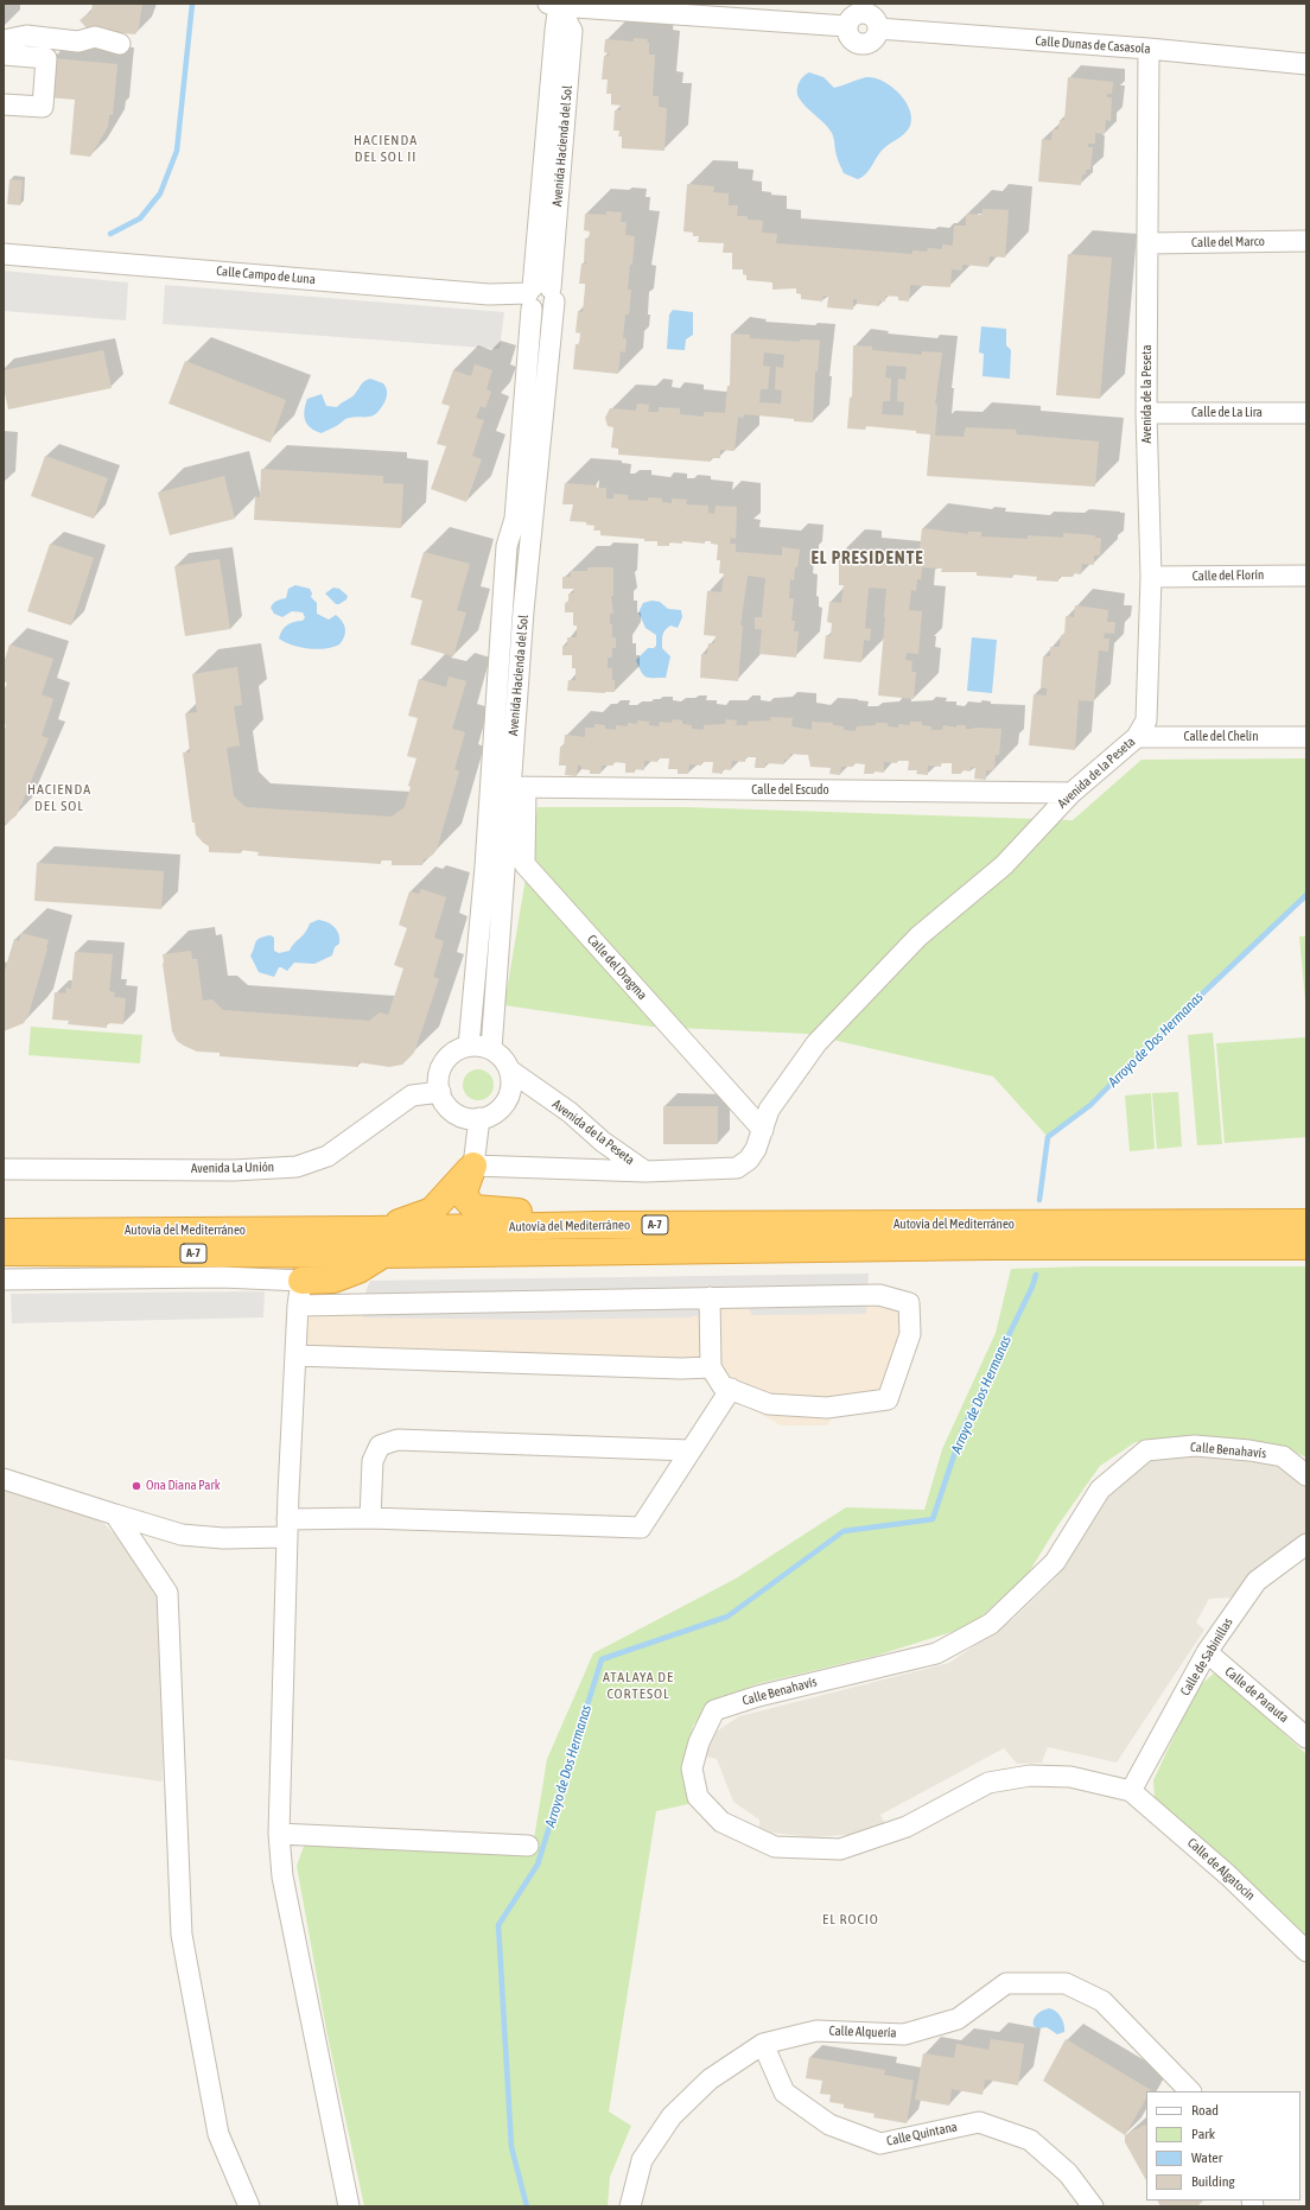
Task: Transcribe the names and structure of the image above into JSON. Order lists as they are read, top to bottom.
{
  "streets": {
    "highway": ["A-7", "Autovía del Mediterráneo"],
    "street": [
      "Calle Dunas de Casasola",
      "Avenida Hacienda del Sol",
      "Calle del Marco",
      "Calle Campo de Luna",
      "Avenida de la Peseta",
      "Calle de La Lira",
      "Calle del Florín",
      "Calle del Chelín",
      "Calle del Escudo",
      "Calle del Dragma",
      "Avenida La Unión",
      "Calle Benahavís",
      "Calle de Sabinillas",
      "Calle de Parauta",
      "Calle de Algatocín",
      "Calle Alquería",
      "Calle Quintana"
    ]
  },
  "crossings": [
    ["Calle Dunas de Casasola", "Avenida Hacienda del Sol"],
    ["Calle Dunas de Casasola", "Avenida de la Peseta"],
    ["Avenida Hacienda del Sol", "Calle Campo de Luna"],
    ["Avenida Hacienda del Sol", "Avenida de la Peseta"],
    ["Avenida Hacienda del Sol", "Calle del Escudo"],
    ["Avenida Hacienda del Sol", "Calle del Dragma"],
    ["Avenida Hacienda del Sol", "Avenida La Unión"],
    ["Calle del Marco", "Avenida de la Peseta"],
    ["Avenida de la Peseta", "Calle de La Lira"],
    ["Avenida de la Peseta", "Calle del Florín"],
    ["Avenida de la Peseta", "Calle del Chelín"],
    ["Avenida de la Peseta", "Calle del Escudo"],
    ["Avenida de la Peseta", "Calle del Dragma"],
    ["Avenida de la Peseta", "Avenida La Unión"],
    ["Calle del Escudo", "Calle del Dragma"],
    ["Calle Benahavís", "Calle de Sabinillas"],
    ["Calle Benahavís", "Calle de Algatocín"],
    ["Calle de Sabinillas", "Calle de Parauta"],
    ["Calle de Sabinillas", "Calle de Algatocín"],
    ["Calle Alquería", "Calle Quintana"]
  ],
  "districts": [
    "HACIENDA DEL SOL II",
    "EL PRESIDENTE",
    "HACIENDA DEL SOL",
    "ATALAYA DE CORTESOL",
    "EL ROCIO"
  ],
  "water": ["Arroyo de Dos Hermanas"],
  "places": ["Ona Diana Park"],
  "legend": [
    "Road",
    "Park",
    "Water",
    "Building"
  ]
}
